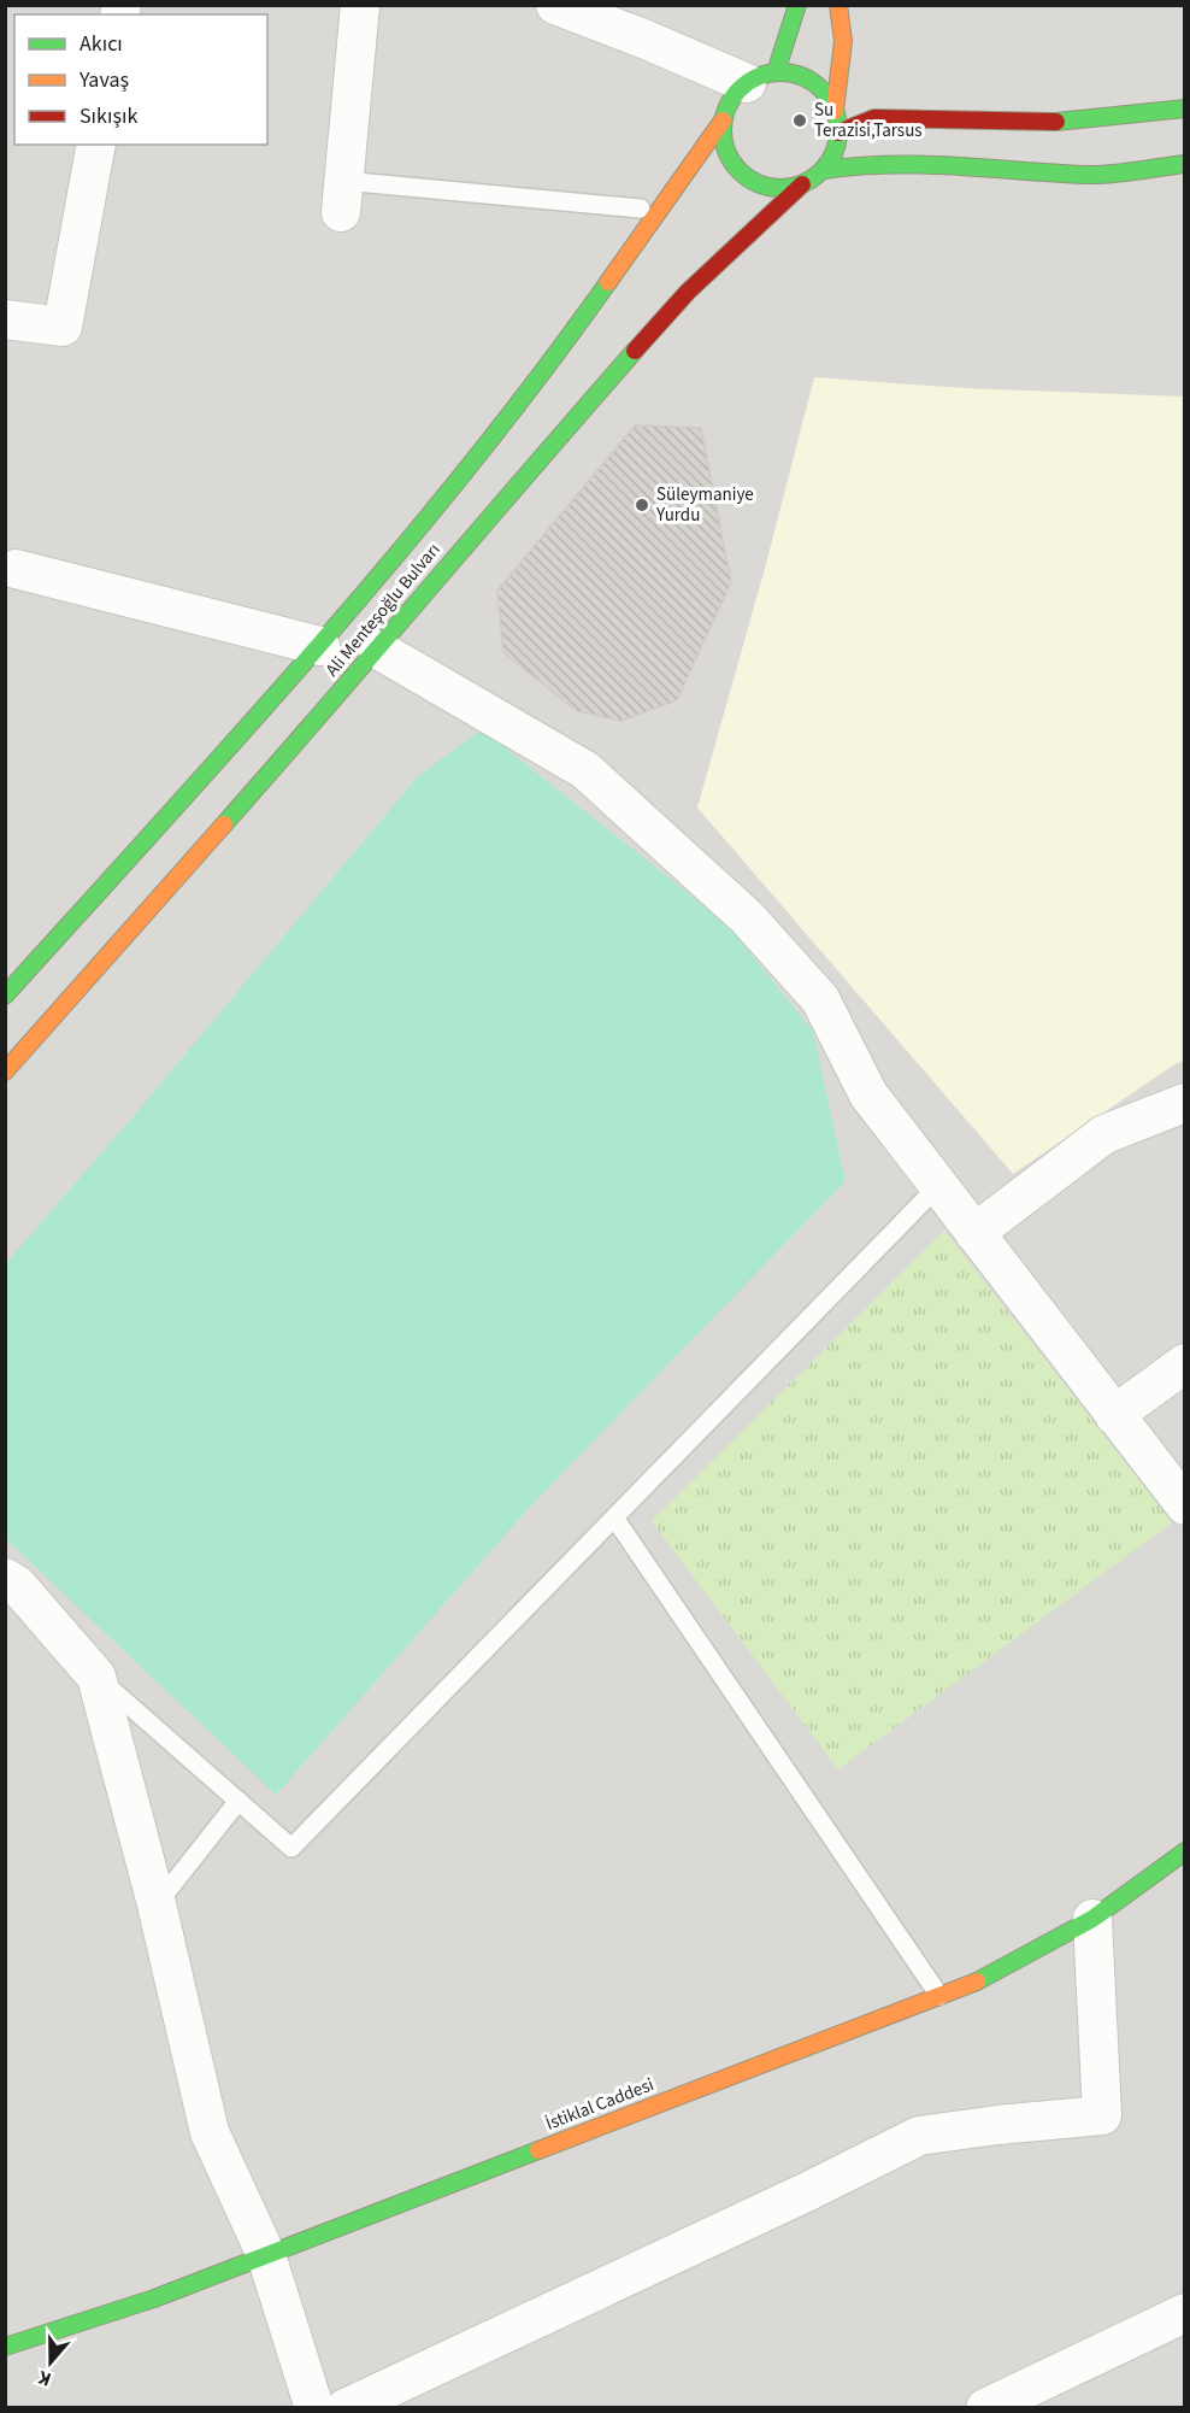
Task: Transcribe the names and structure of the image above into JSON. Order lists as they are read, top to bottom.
{
  "streets": {
    "main road": ["Ali Menteşoğlu Bulvarı", "İstiklal Caddesi"]
  },
  "places": ["Su Terazisi,Tarsus", "Süleymaniye Yurdu"],
  "legend": ["Akıcı", "Yavaş", "Sıkışık"],
  "north": "bottom"
}
